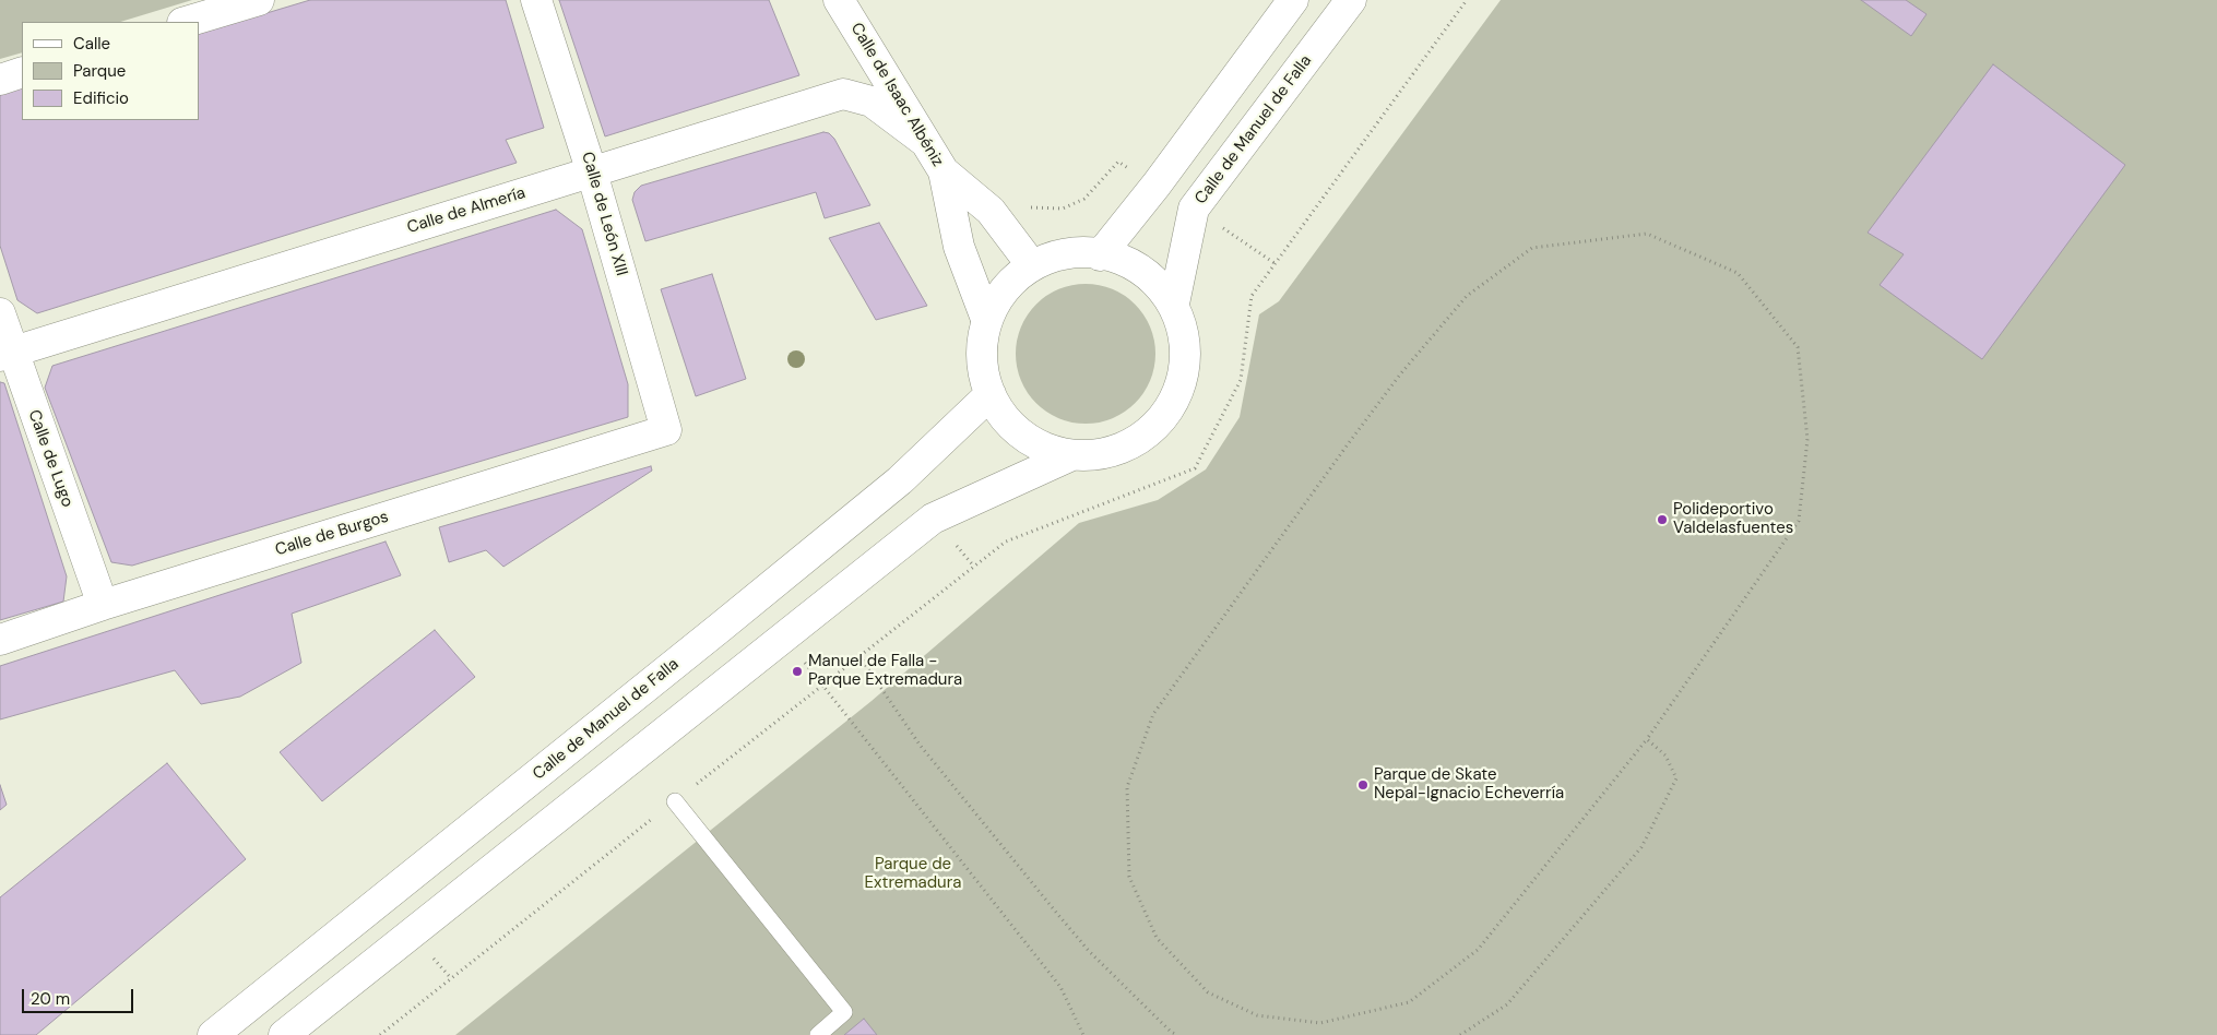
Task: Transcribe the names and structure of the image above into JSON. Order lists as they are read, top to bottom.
{
  "streets": {
    "main road": [
      "Calle de Isaac Albéniz",
      "Calle de Manuel de Falla",
      "Calle de Almería",
      "Calle de León XIII",
      "Calle de Lugo",
      "Calle de Burgos"
    ]
  },
  "crossings": [
    ["Calle de Isaac Albéniz", "Calle de Almería"],
    ["Calle de Almería", "Calle de León XIII"],
    ["Calle de Almería", "Calle de Lugo"],
    ["Calle de León XIII", "Calle de Burgos"],
    ["Calle de Lugo", "Calle de Burgos"]
  ],
  "parks": ["Parque de Extremadura"],
  "places": ["Polideportivo Valdelasfuentes", "Manuel de Falla - Parque Extremadura", "Parque de Skate Nepal-Ignacio Echeverría"],
  "legend": ["Calle", "Parque", "Edificio"],
  "scale_bar": "20 m"
}
